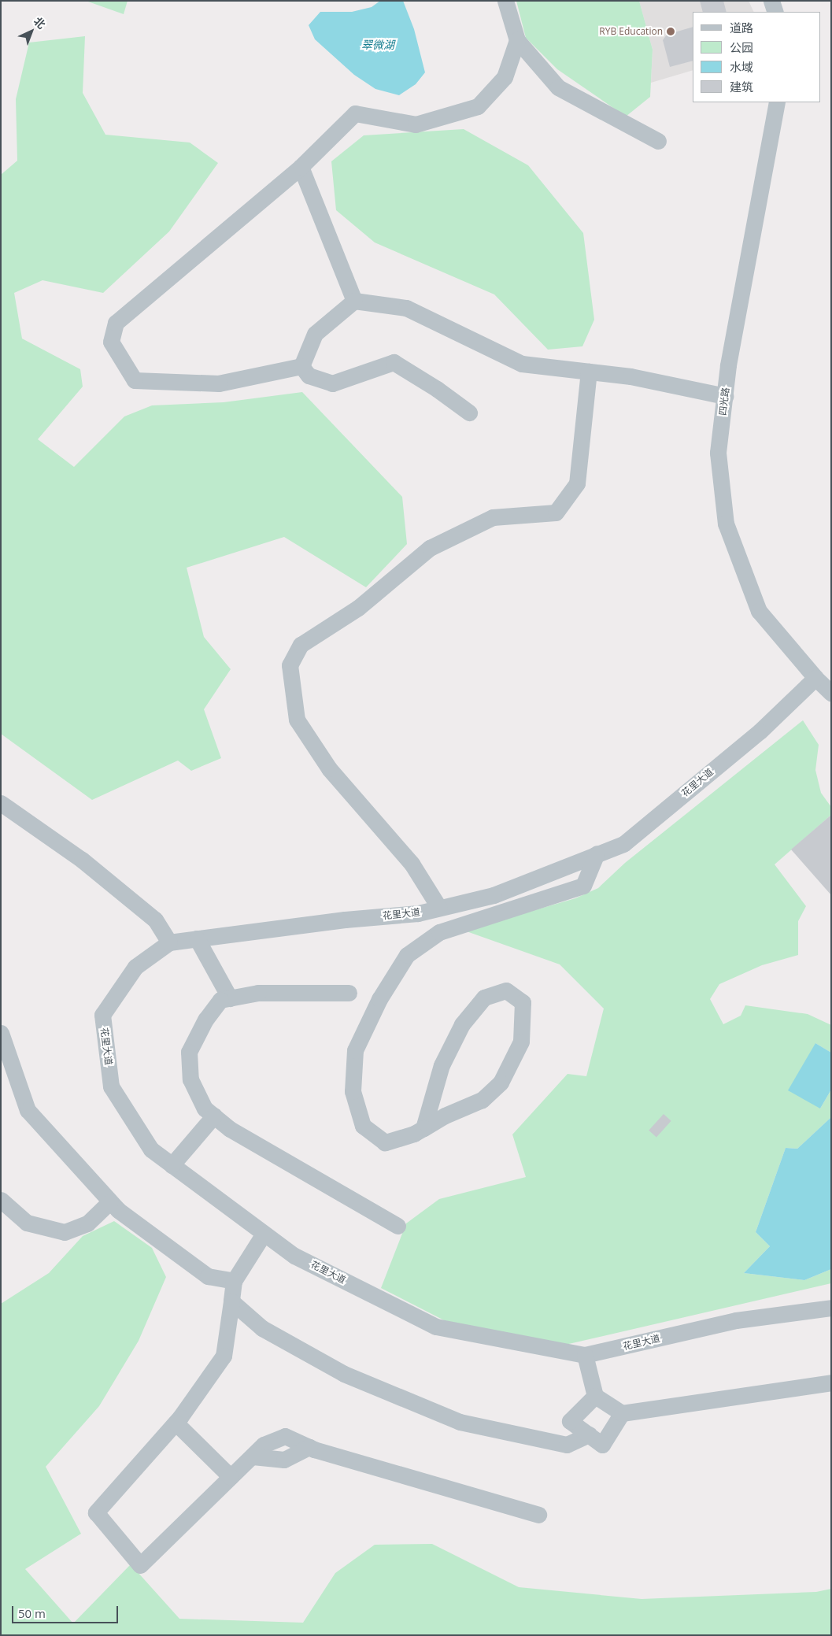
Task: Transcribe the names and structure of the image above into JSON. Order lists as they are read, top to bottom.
{
  "streets": {
    "street": ["四光路", "花里大道"]
  },
  "crossings": [
    ["四光路", "花里大道"]
  ],
  "water": ["翠微湖"],
  "places": ["RYB Education"],
  "legend": [
    "道路",
    "公园",
    "水域",
    "建筑"
  ],
  "scale_bar": "50 m",
  "north": "top right"
}
